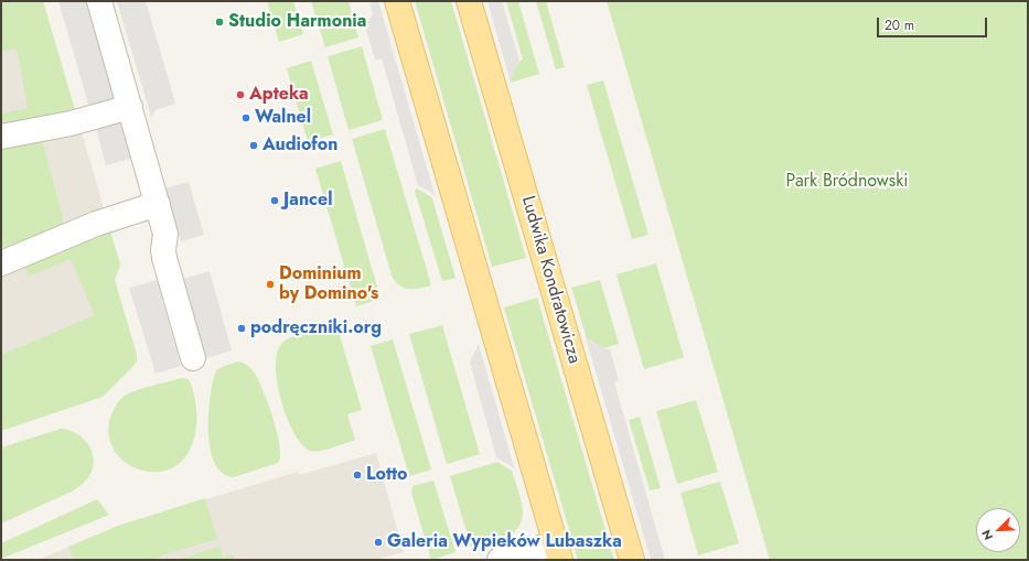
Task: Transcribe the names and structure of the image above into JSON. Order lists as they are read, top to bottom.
{
  "streets": {
    "main road": ["Ludwika Kondratowicza"]
  },
  "parks": ["Park Bródnowski"],
  "places": [
    "Studio Harmonia",
    "Apteka",
    "Walnel",
    "Audiofon",
    "Jancel",
    "Dominium by Domino's",
    "podręczniki.org",
    "Lotto",
    "Galeria Wypieków Lubaszka"
  ],
  "scale_bar": "20 m",
  "north": "bottom left"
}
